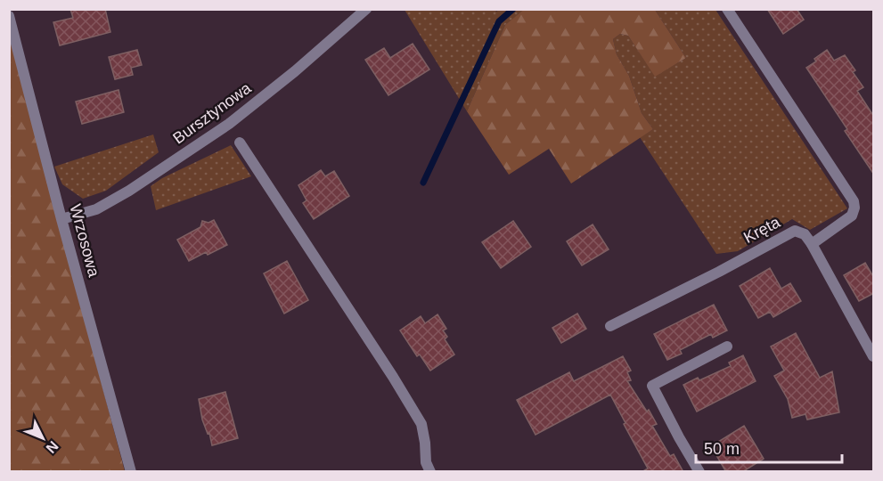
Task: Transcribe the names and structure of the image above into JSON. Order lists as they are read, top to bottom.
{
  "streets": {
    "street": ["Bursztynowa", "Kręta", "Wrzosowa"]
  },
  "crossings": [
    ["Bursztynowa", "Wrzosowa"]
  ],
  "scale_bar": "50 m",
  "north": "bottom right"
}
